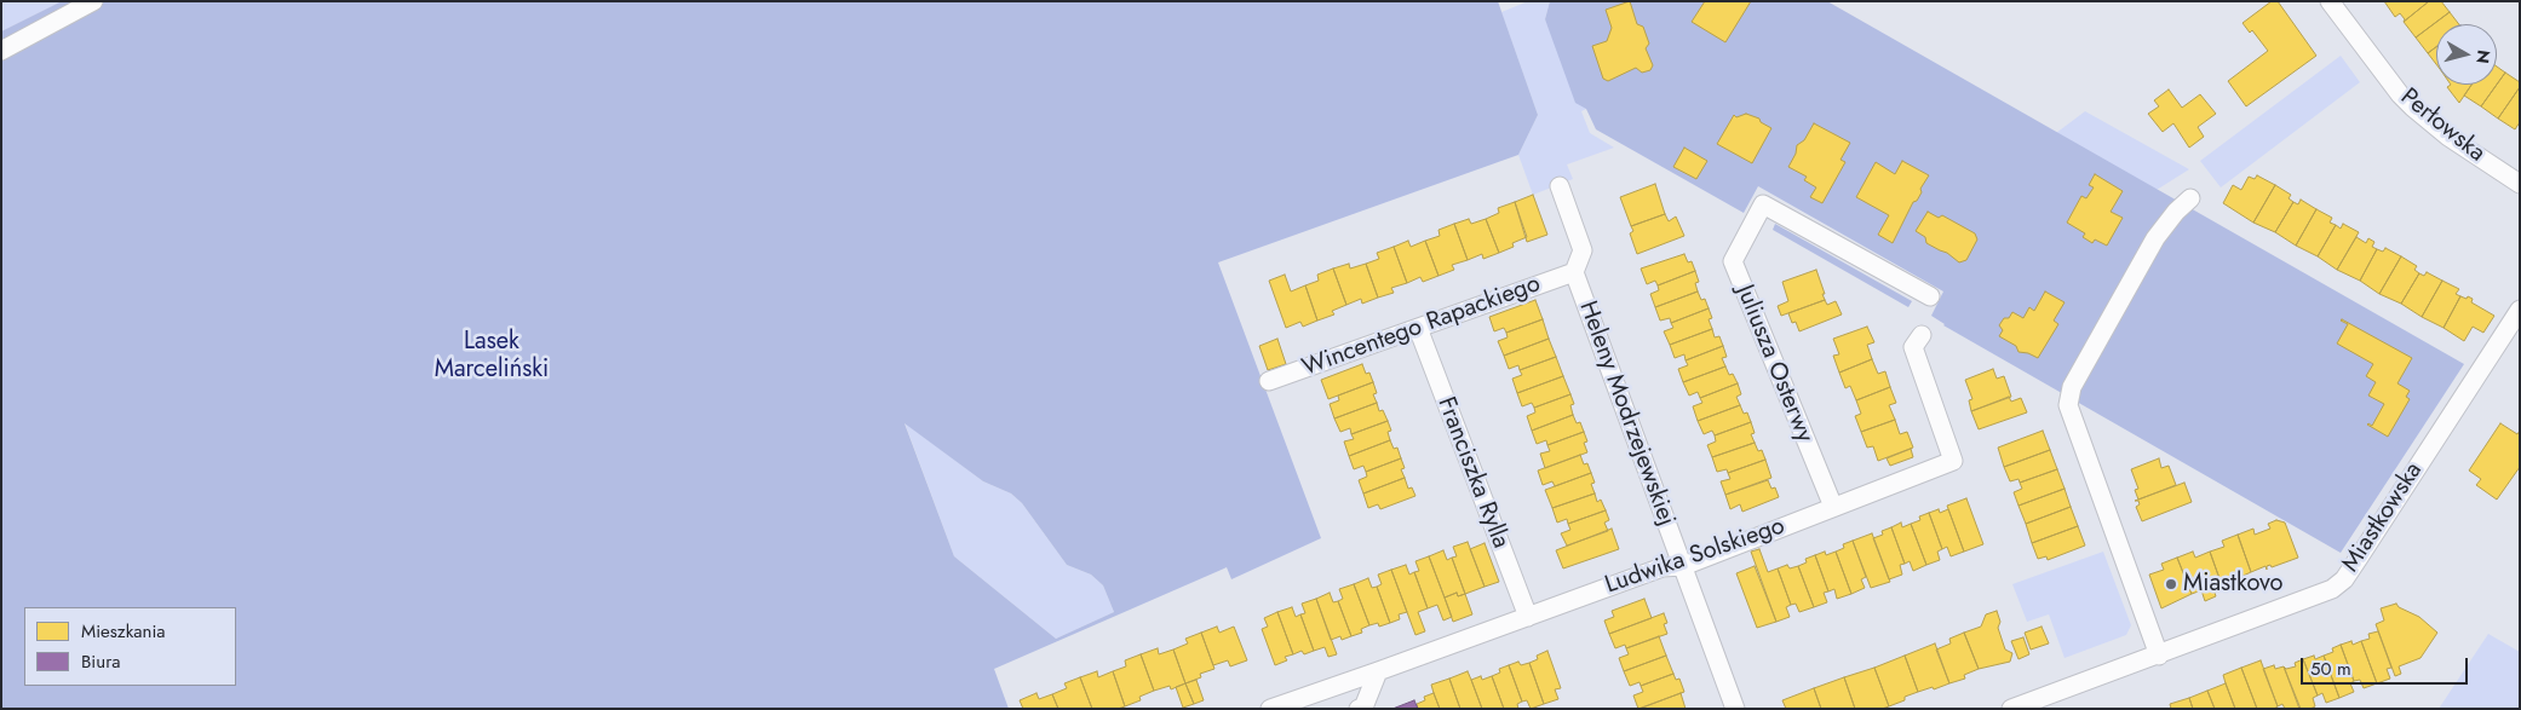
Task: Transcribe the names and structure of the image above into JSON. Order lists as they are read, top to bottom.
{
  "streets": {
    "street": [
      "Perłowska",
      "Wincentego Rapackiego",
      "Juliusza Osterwy",
      "Heleny Modrzejewskiej",
      "Franciszka Rylla",
      "Miastkowska",
      "Ludwika Solskiego"
    ]
  },
  "crossings": [
    ["Wincentego Rapackiego", "Heleny Modrzejewskiej"],
    ["Wincentego Rapackiego", "Franciszka Rylla"],
    ["Juliusza Osterwy", "Ludwika Solskiego"],
    ["Heleny Modrzejewskiej", "Ludwika Solskiego"],
    ["Franciszka Rylla", "Ludwika Solskiego"]
  ],
  "parks": ["Lasek Marceliński"],
  "places": ["Miastkovo"],
  "legend": ["Mieszkania", "Biura"],
  "scale_bar": "50 m",
  "north": "right"
}
